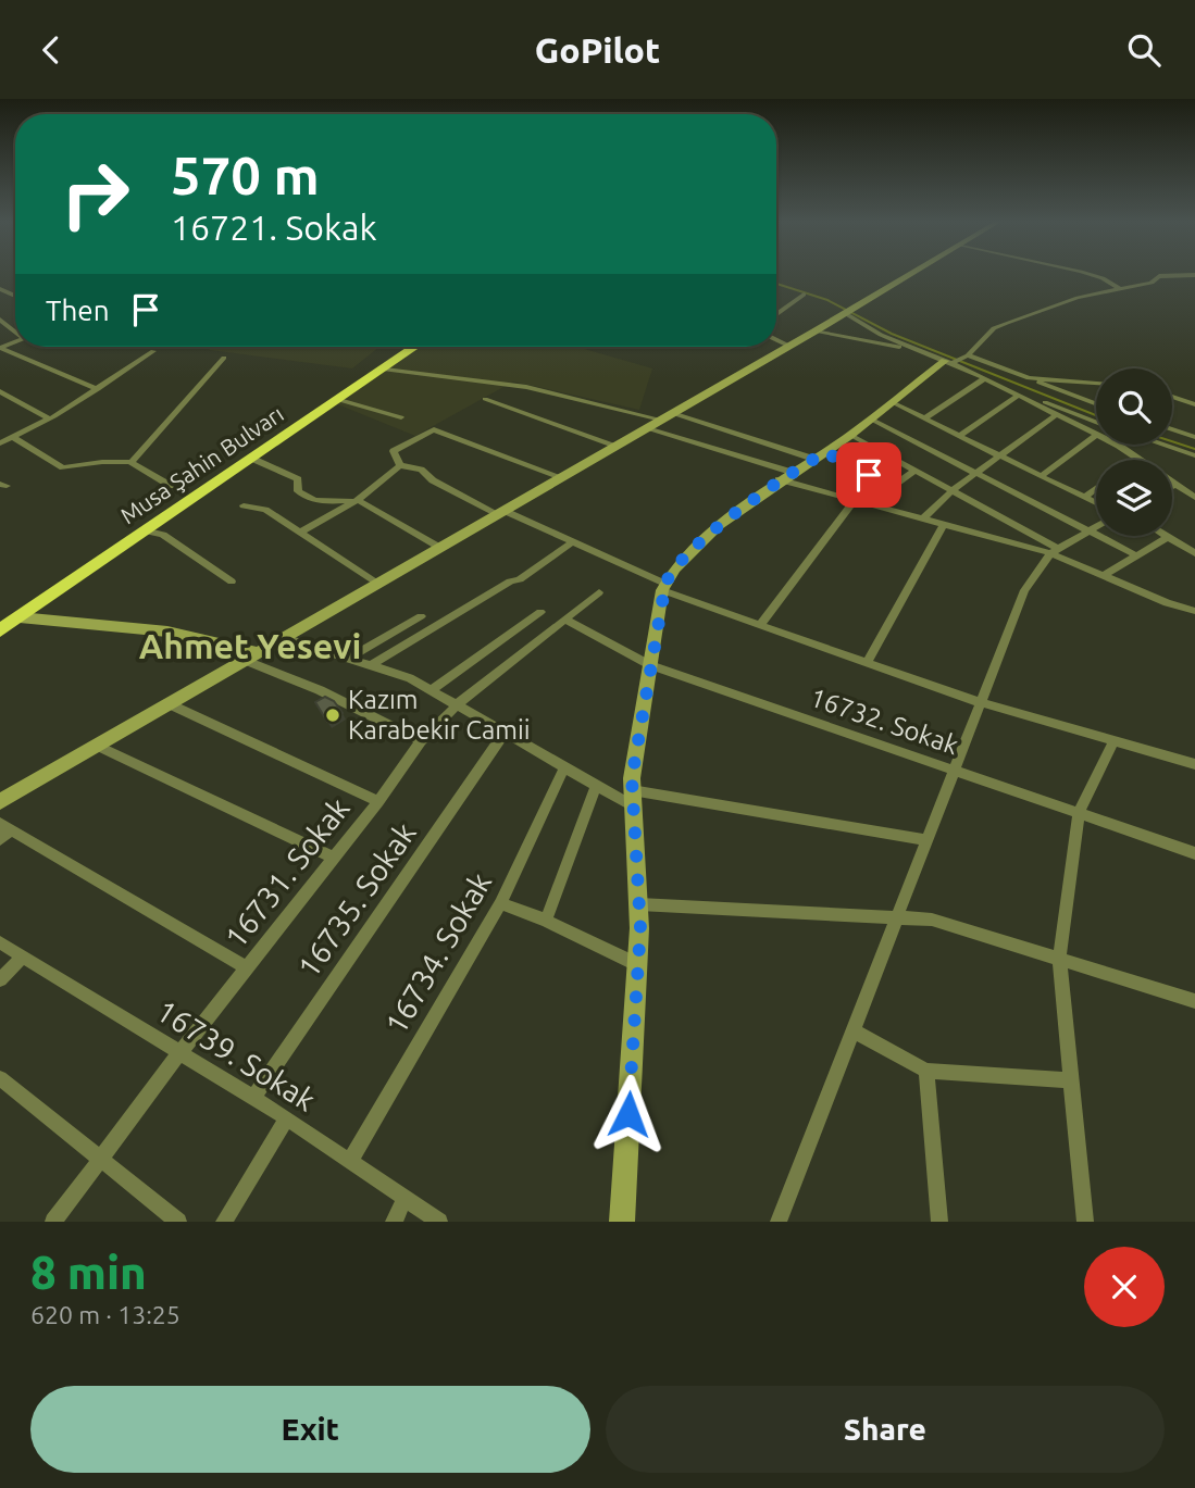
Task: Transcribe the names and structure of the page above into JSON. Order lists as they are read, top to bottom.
{
  "streets": {
    "highway": ["Musa Şahin Bulvarı"],
    "street": [
      "16732. Sokak",
      "16731. Sokak",
      "16735. Sokak",
      "16734. Sokak",
      "16739. Sokak"
    ]
  },
  "crossings": [
    ["16732. Sokak", "16731. Sokak"],
    ["16731. Sokak", "16739. Sokak"],
    ["16735. Sokak", "16739. Sokak"],
    ["16734. Sokak", "16739. Sokak"]
  ],
  "districts": ["Ahmet Yesevi"],
  "places": ["Kazım Karabekir Camii"],
  "page": {
    "header": "GoPilot",
    "turn": ["570 m", "16721. Sokak"],
    "then": "Then",
    "heading": ["8 min", "620 m · 13:25"],
    "buttons": ["Exit", "Share"]
  }
}
